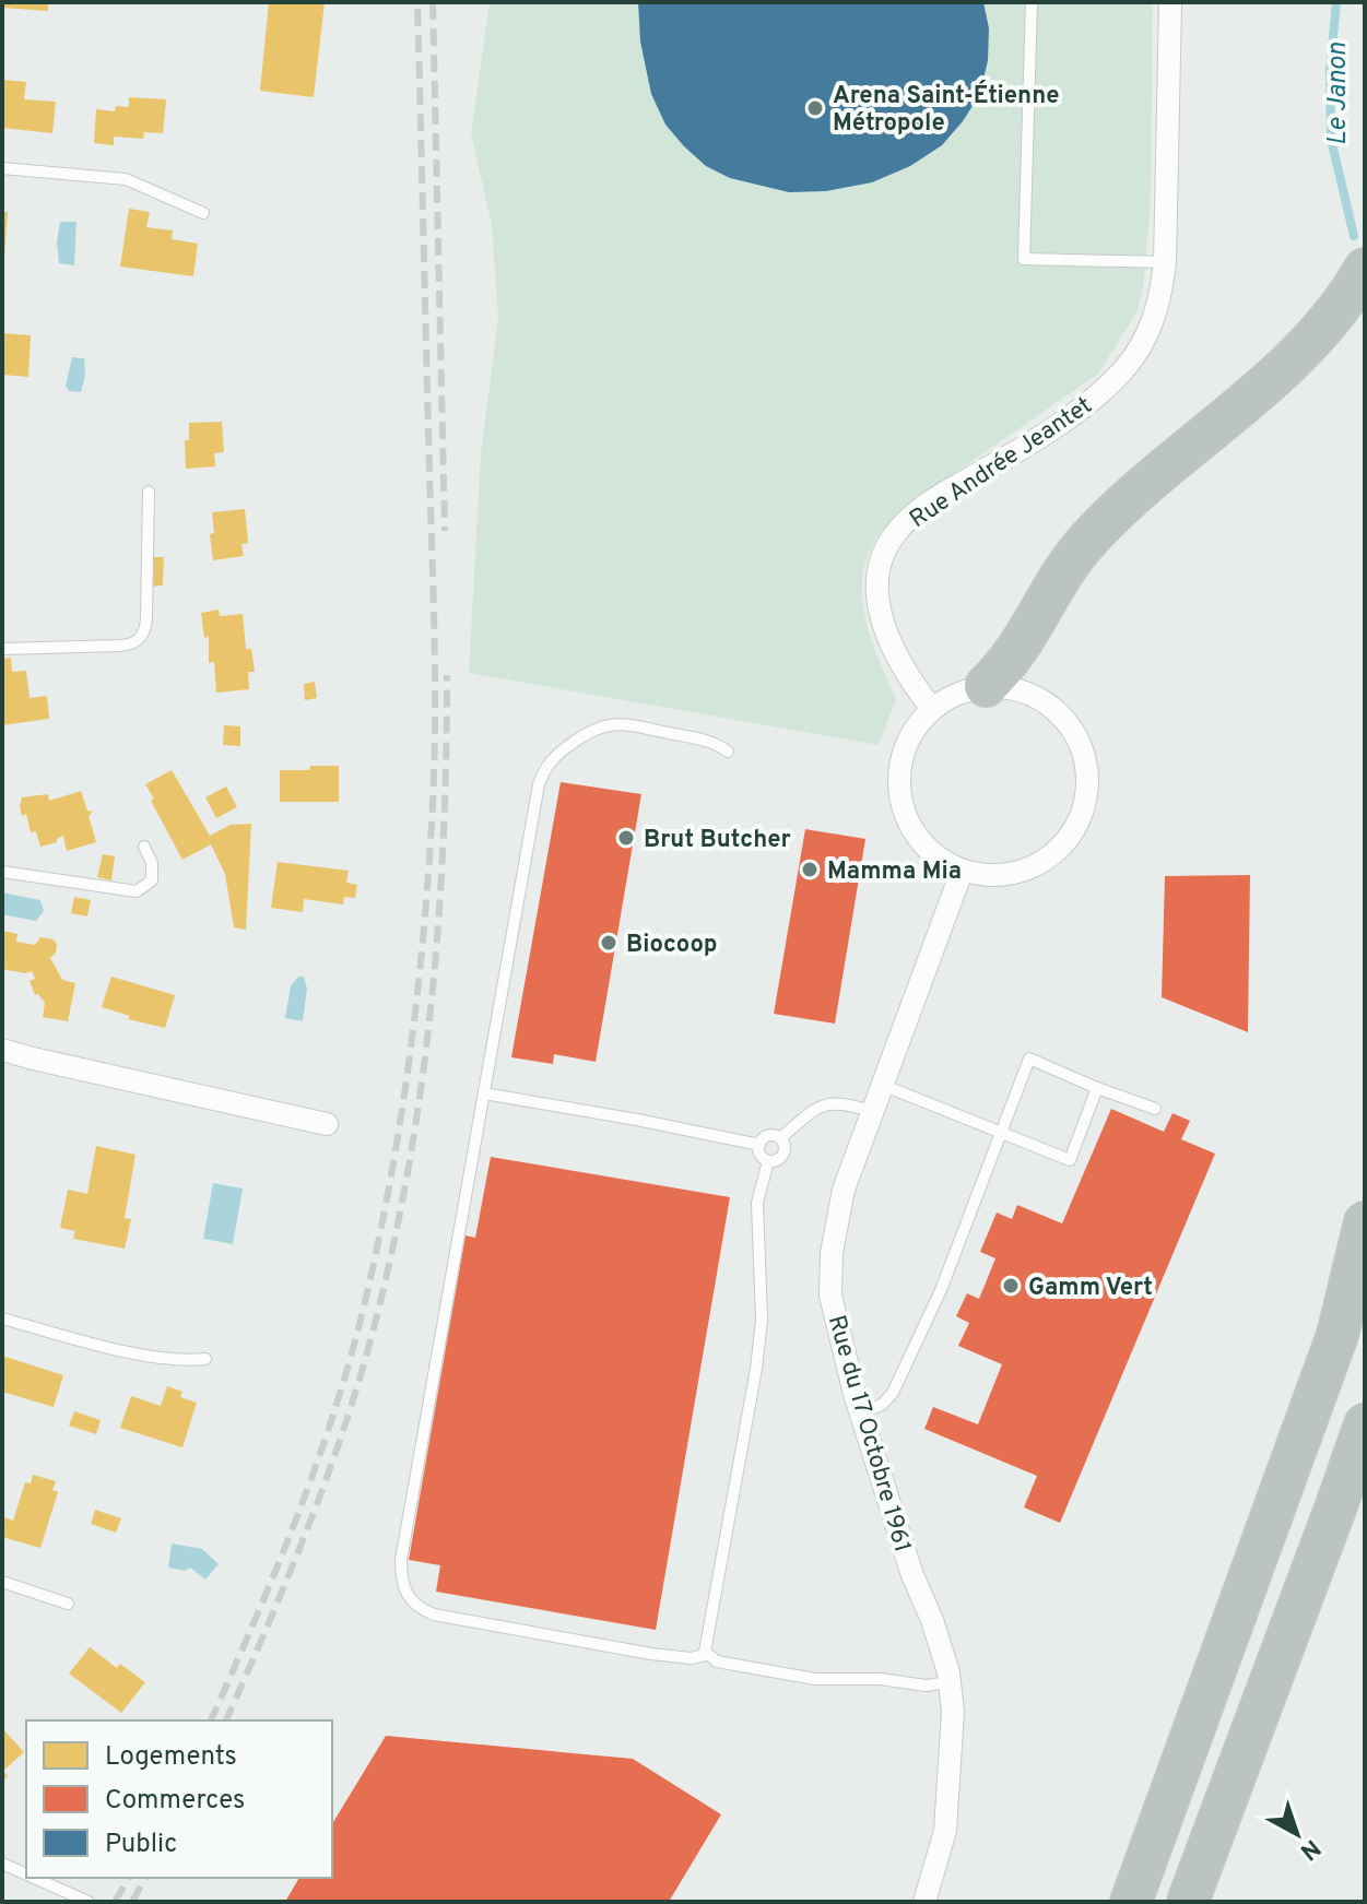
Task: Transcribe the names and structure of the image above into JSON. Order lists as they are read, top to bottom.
{
  "streets": {
    "street": ["Rue Andrée Jeantet", "Rue du 17 Octobre 1961"]
  },
  "crossings": [
    ["Rue Andrée Jeantet", "Rue du 17 Octobre 1961"]
  ],
  "water": ["Le Janon"],
  "places": [
    "Arena Saint-Étienne Métropole",
    "Brut Butcher",
    "Mamma Mia",
    "Biocoop",
    "Gamm Vert"
  ],
  "legend": ["Logements", "Commerces", "Public"],
  "north": "bottom right"
}
